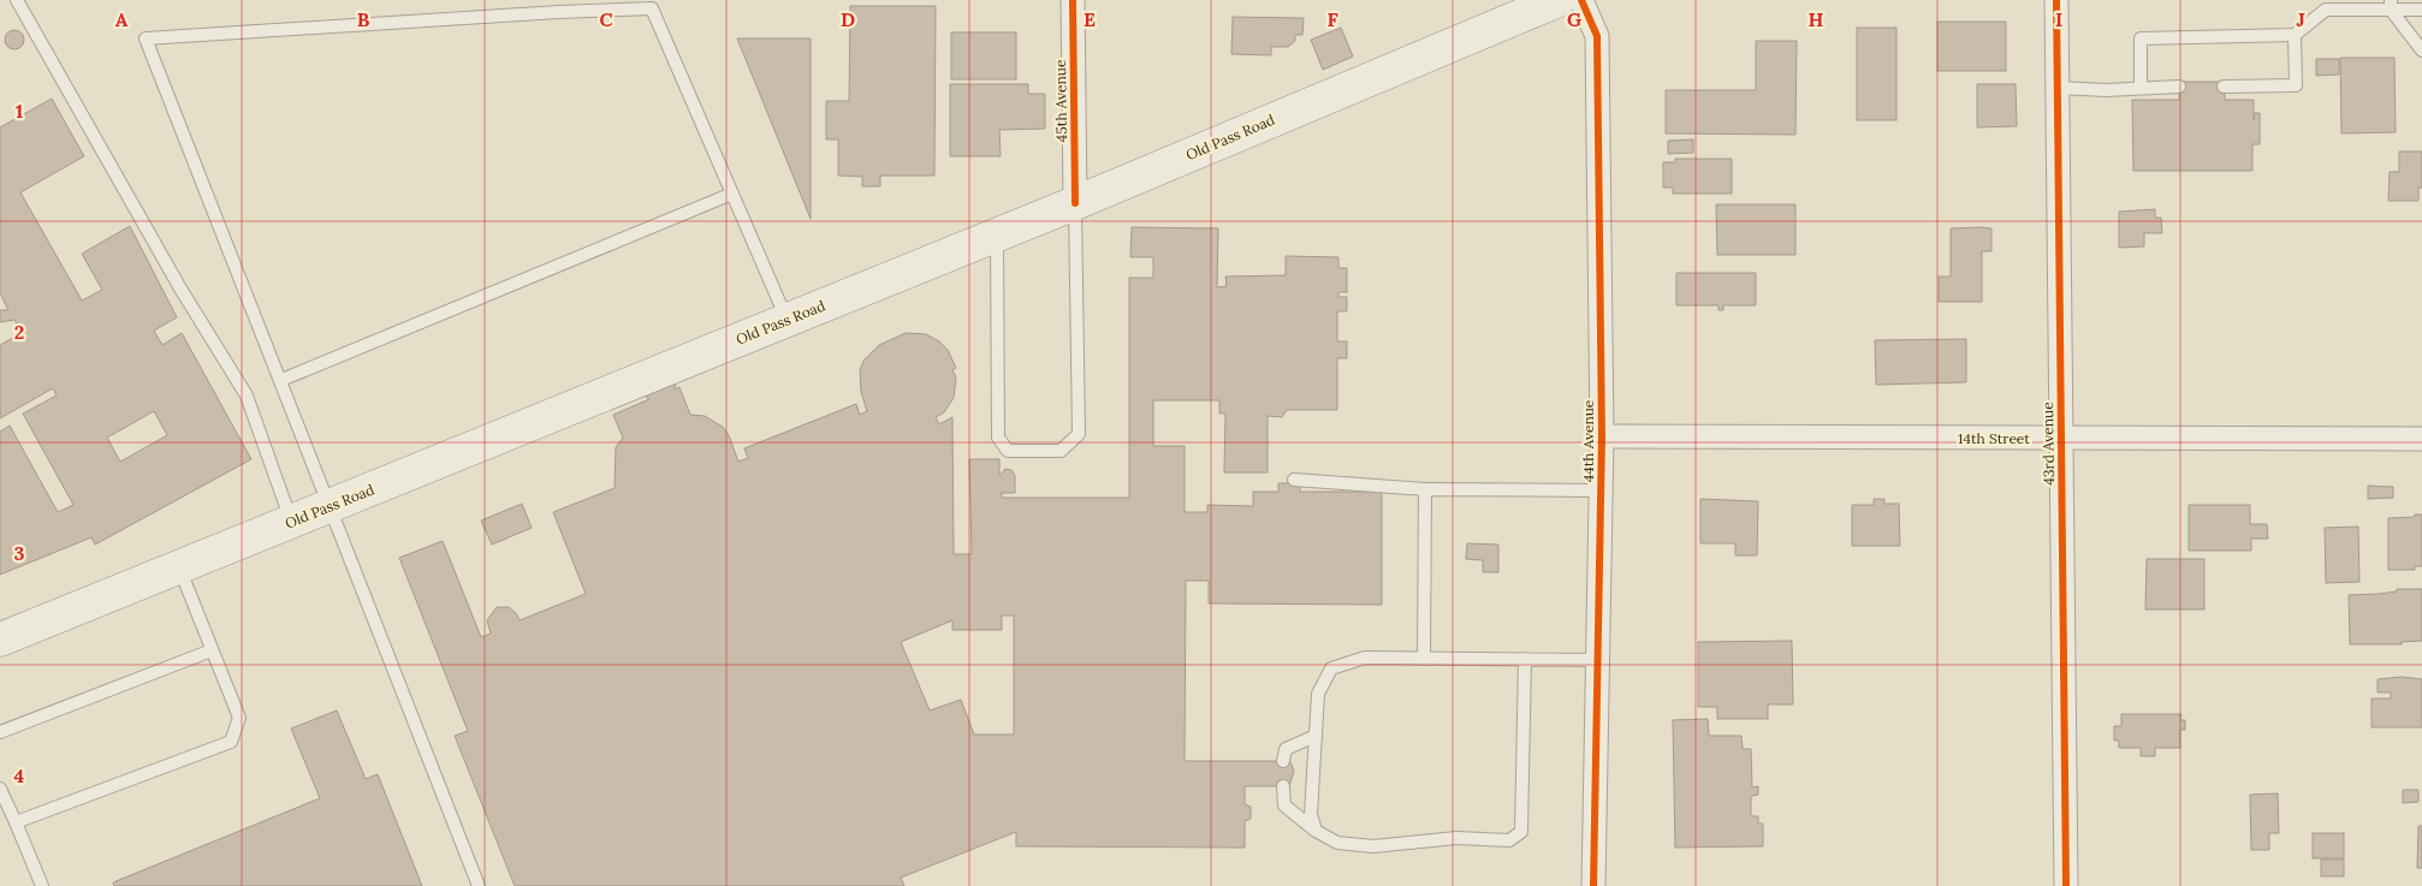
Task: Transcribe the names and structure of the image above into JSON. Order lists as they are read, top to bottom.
{
  "streets": {
    "main road": ["Old Pass Road"],
    "street": [
      "45th Avenue",
      "14th Street",
      "44th Avenue",
      "43rd Avenue"
    ]
  },
  "crossings": [
    ["45th Avenue", "Old Pass Road"],
    ["14th Street", "44th Avenue"],
    ["14th Street", "43rd Avenue"]
  ],
  "grid": {
    "columns": [
      "A",
      "B",
      "C",
      "D",
      "E",
      "F",
      "G",
      "H",
      "I",
      "J"
    ],
    "rows": [
      "1",
      "2",
      "3",
      "4"
    ]
  }
}
